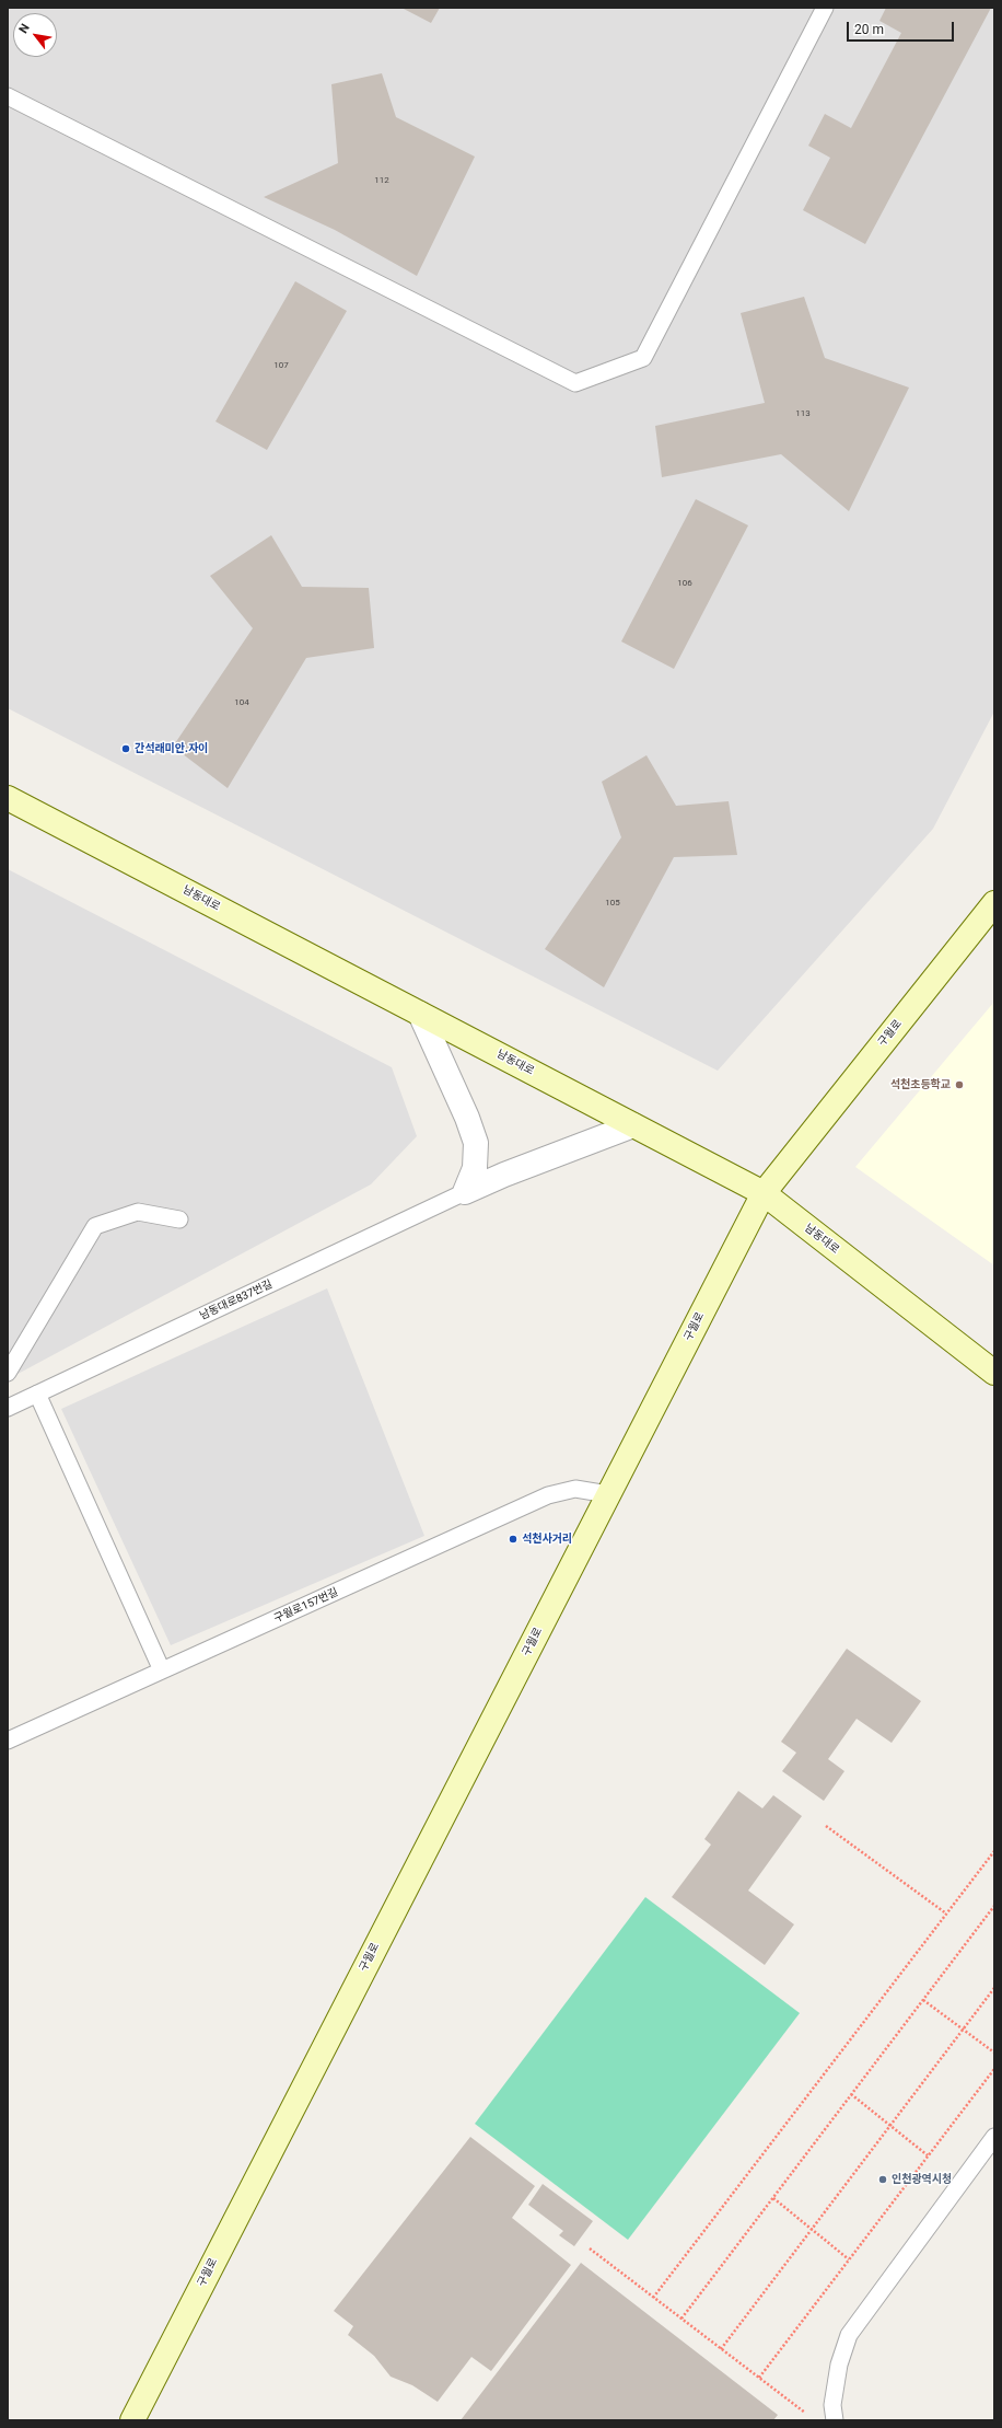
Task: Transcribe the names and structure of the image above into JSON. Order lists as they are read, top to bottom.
{
  "streets": {
    "main road": ["남동대로", "구월로"],
    "lane": ["남동대로837번길", "구월로157번길"]
  },
  "crossings": [
    ["남동대로", "구월로"],
    ["구월로", "구월로157번길"]
  ],
  "places": [
    "간석래미안.자이",
    "석천초등학교",
    "석천사거리",
    "인천광역시청"
  ],
  "house_numbers": [
    "112",
    "107",
    "113",
    "106",
    "104",
    "105"
  ],
  "scale_bar": "20 m",
  "north": "top left"
}
